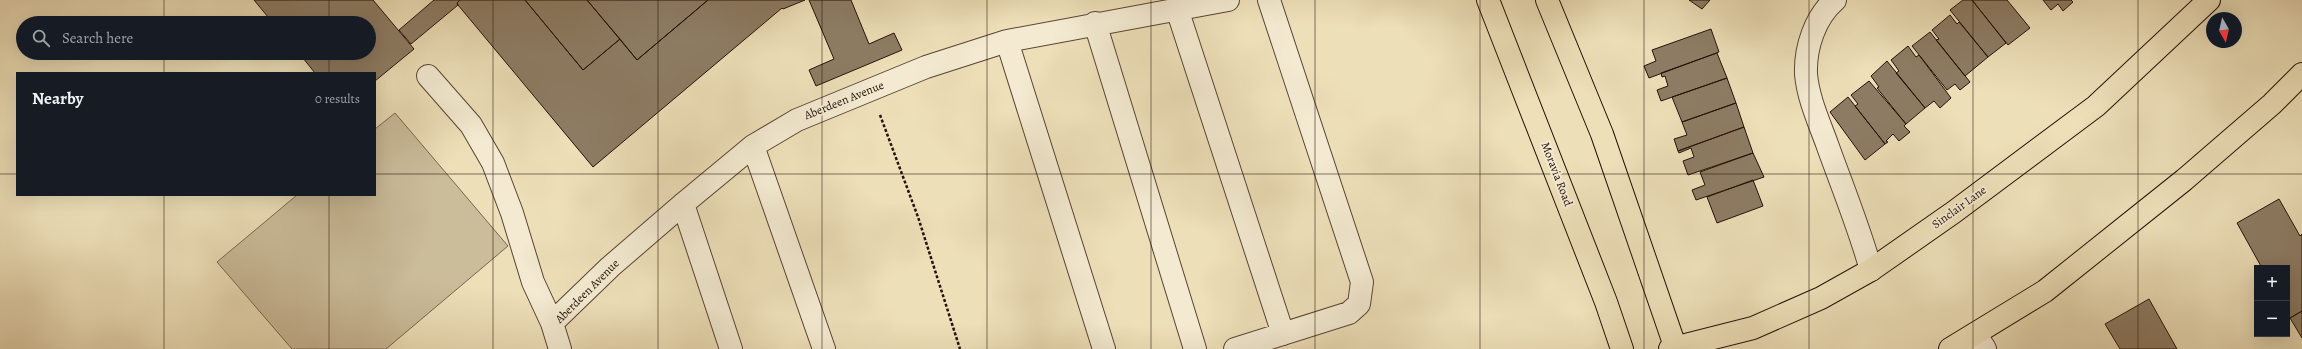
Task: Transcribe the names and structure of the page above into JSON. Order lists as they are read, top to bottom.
{
  "streets": {
    "main road": ["Moravia Road", "Sinclair Lane"],
    "street": ["Aberdeen Avenue"]
  },
  "north": "bottom",
  "page": {
    "search": "Search here",
    "heading": ["Nearby", "0 results"],
    "map_buttons": ["+", "−"]
  }
}
